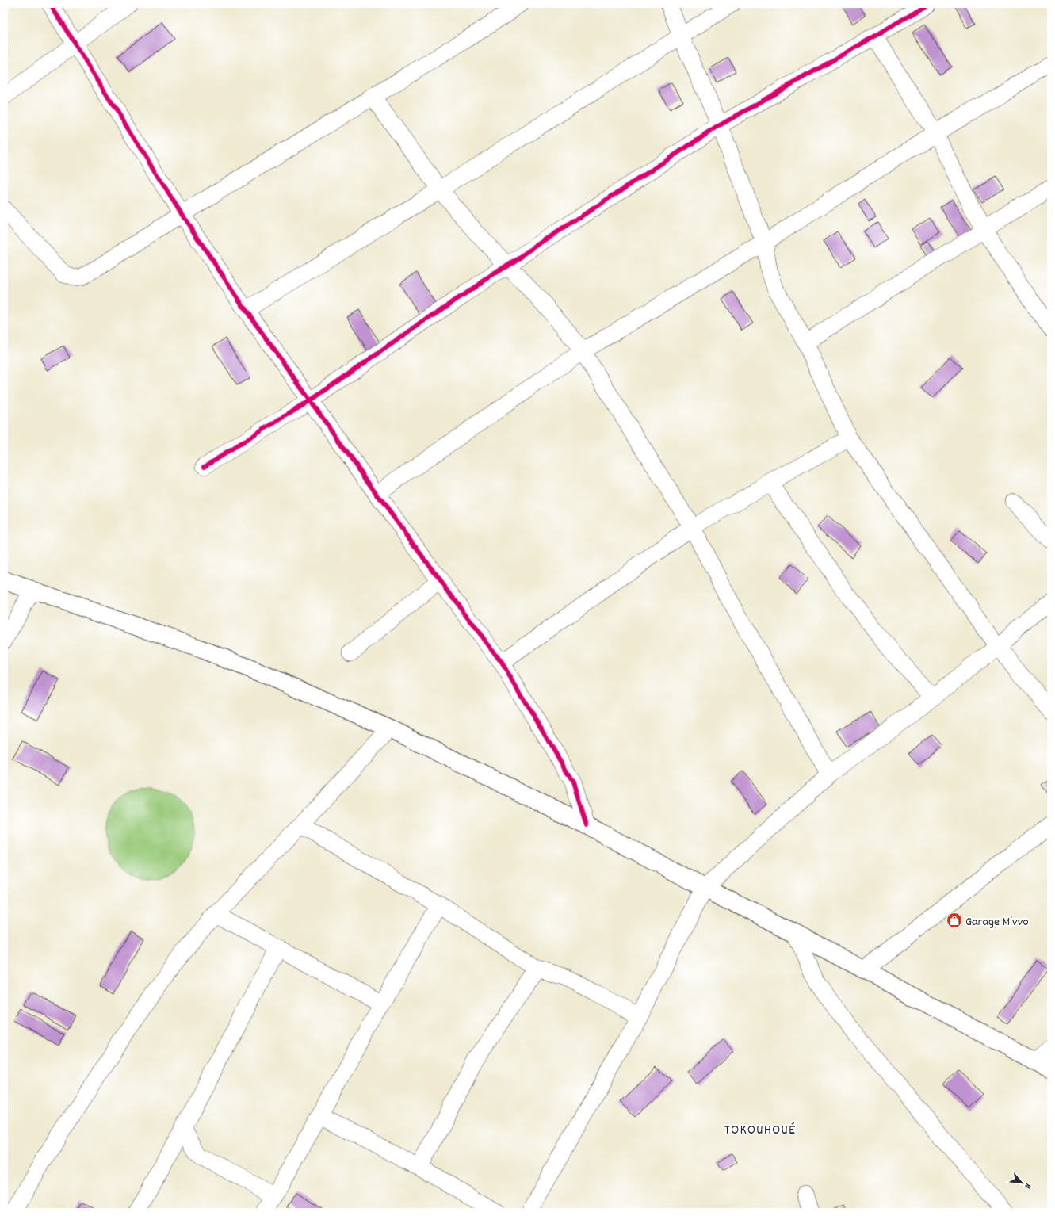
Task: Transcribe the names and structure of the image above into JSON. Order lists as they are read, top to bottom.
{
  "districts": ["TOKOUHOUÉ"],
  "places": {
    "shop": ["Garage Mivvo"]
  },
  "north": "bottom right"
}
